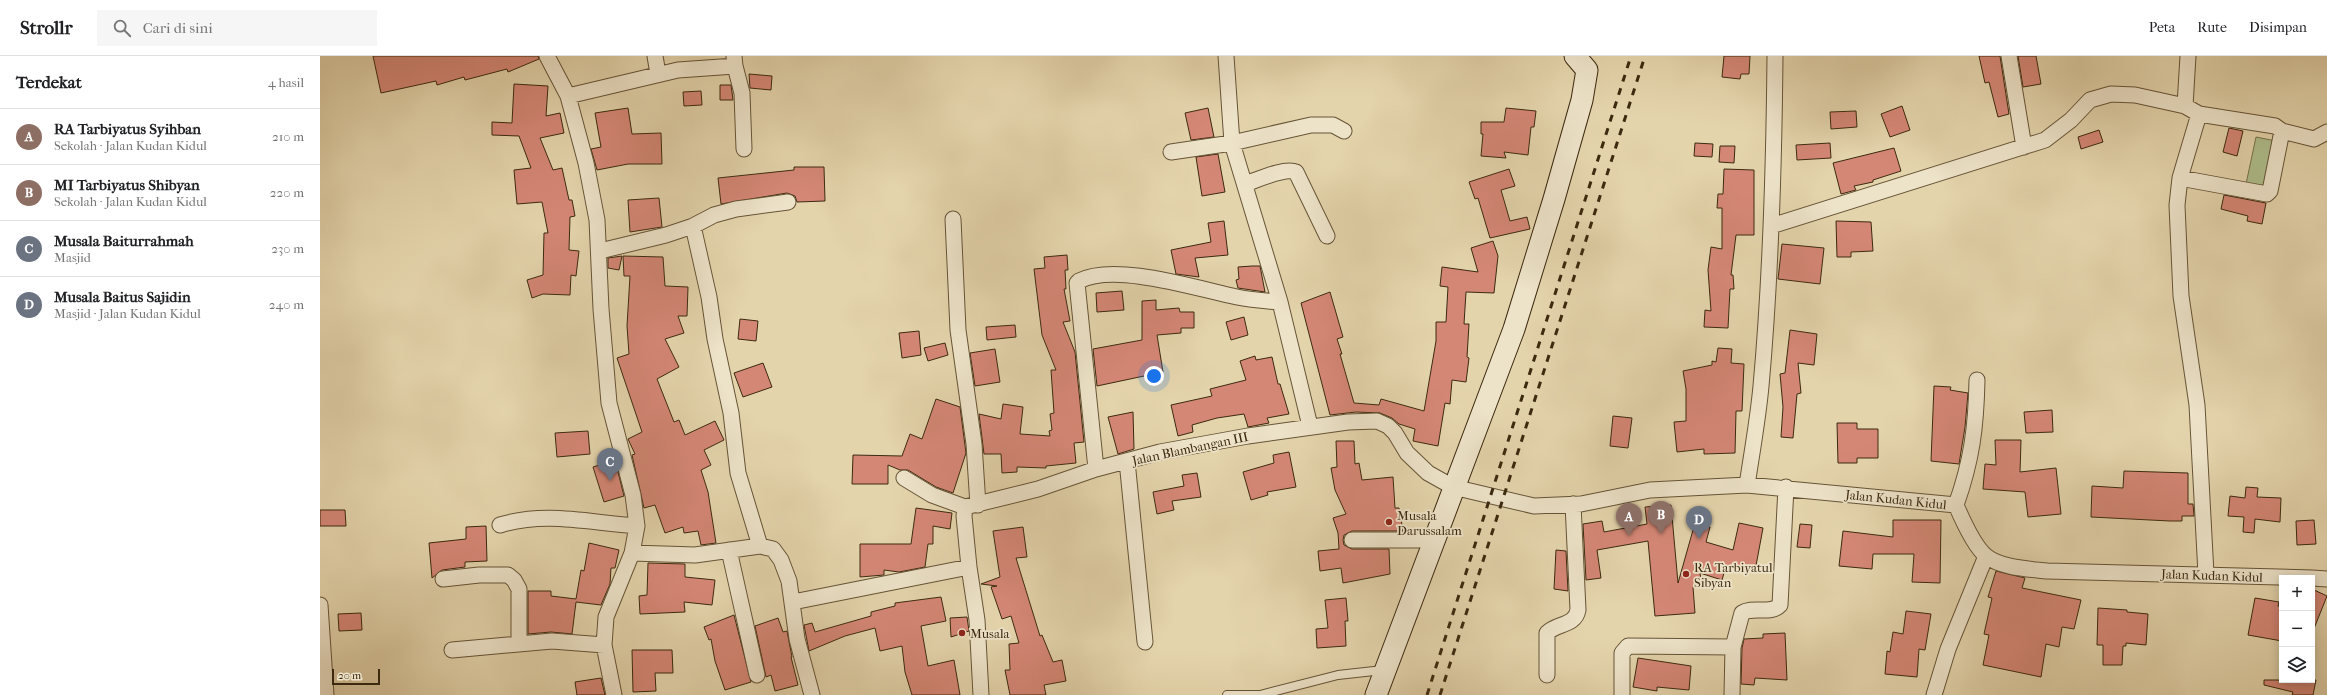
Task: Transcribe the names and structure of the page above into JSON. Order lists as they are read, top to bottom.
{
  "streets": {
    "street": ["Jalan Blambangan III", "Jalan Kudan Kidul"]
  },
  "crossings": [
    ["Jalan Blambangan III", "Jalan Kudan Kidul"]
  ],
  "places": ["Musala Darussalam", "RA Tarbiyatul Sibyan", "Musala"],
  "scale_bar": "20 m",
  "page": {
    "header": "Strollr",
    "search": "Cari di sini",
    "nav": ["Peta", "Rute", "Disimpan"],
    "heading": ["Terdekat", "4 hasil"],
    "list": [
      {
        "mark": "A",
        "name": "RA Tarbiyatus Syihban",
        "note": "Sekolah · Jalan Kudan Kidul",
        "value": "210 m"
      },
      {
        "mark": "B",
        "name": "MI Tarbiyatus Shibyan",
        "note": "Sekolah · Jalan Kudan Kidul",
        "value": "220 m"
      },
      {
        "mark": "C",
        "name": "Musala Baiturrahmah",
        "note": "Masjid",
        "value": "230 m"
      },
      {
        "mark": "D",
        "name": "Musala Baitus Sajidin",
        "note": "Masjid · Jalan Kudan Kidul",
        "value": "240 m"
      }
    ],
    "pins": [
      "C",
      "B",
      "A",
      "D"
    ],
    "map_buttons": ["+", "−"],
    "scale": "20 m"
  }
}
